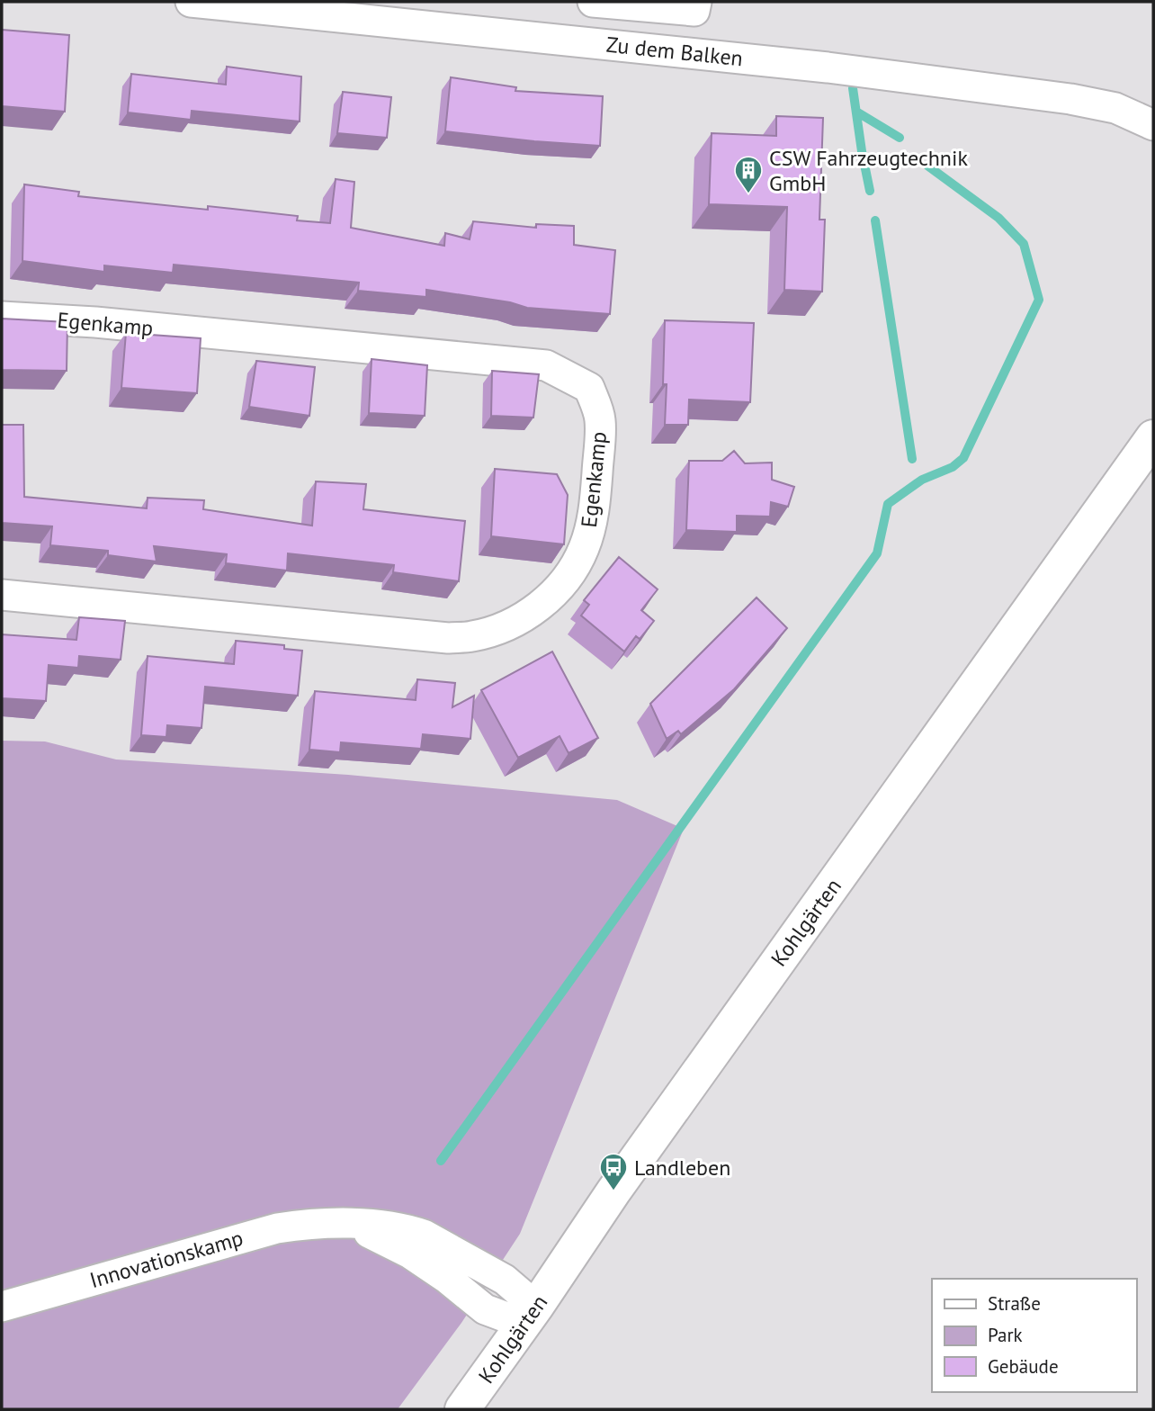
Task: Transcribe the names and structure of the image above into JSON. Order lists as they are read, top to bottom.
{
  "streets": {
    "street": [
      "Zu dem Balken",
      "Egenkamp",
      "Kohlgärten",
      "Innovationskamp"
    ]
  },
  "crossings": [
    ["Kohlgärten", "Innovationskamp"]
  ],
  "places": {
    "building": ["CSW Fahrzeugtechnik GmbH"],
    "bus stop": ["Landleben"]
  },
  "legend": ["Straße", "Park", "Gebäude"]
}
